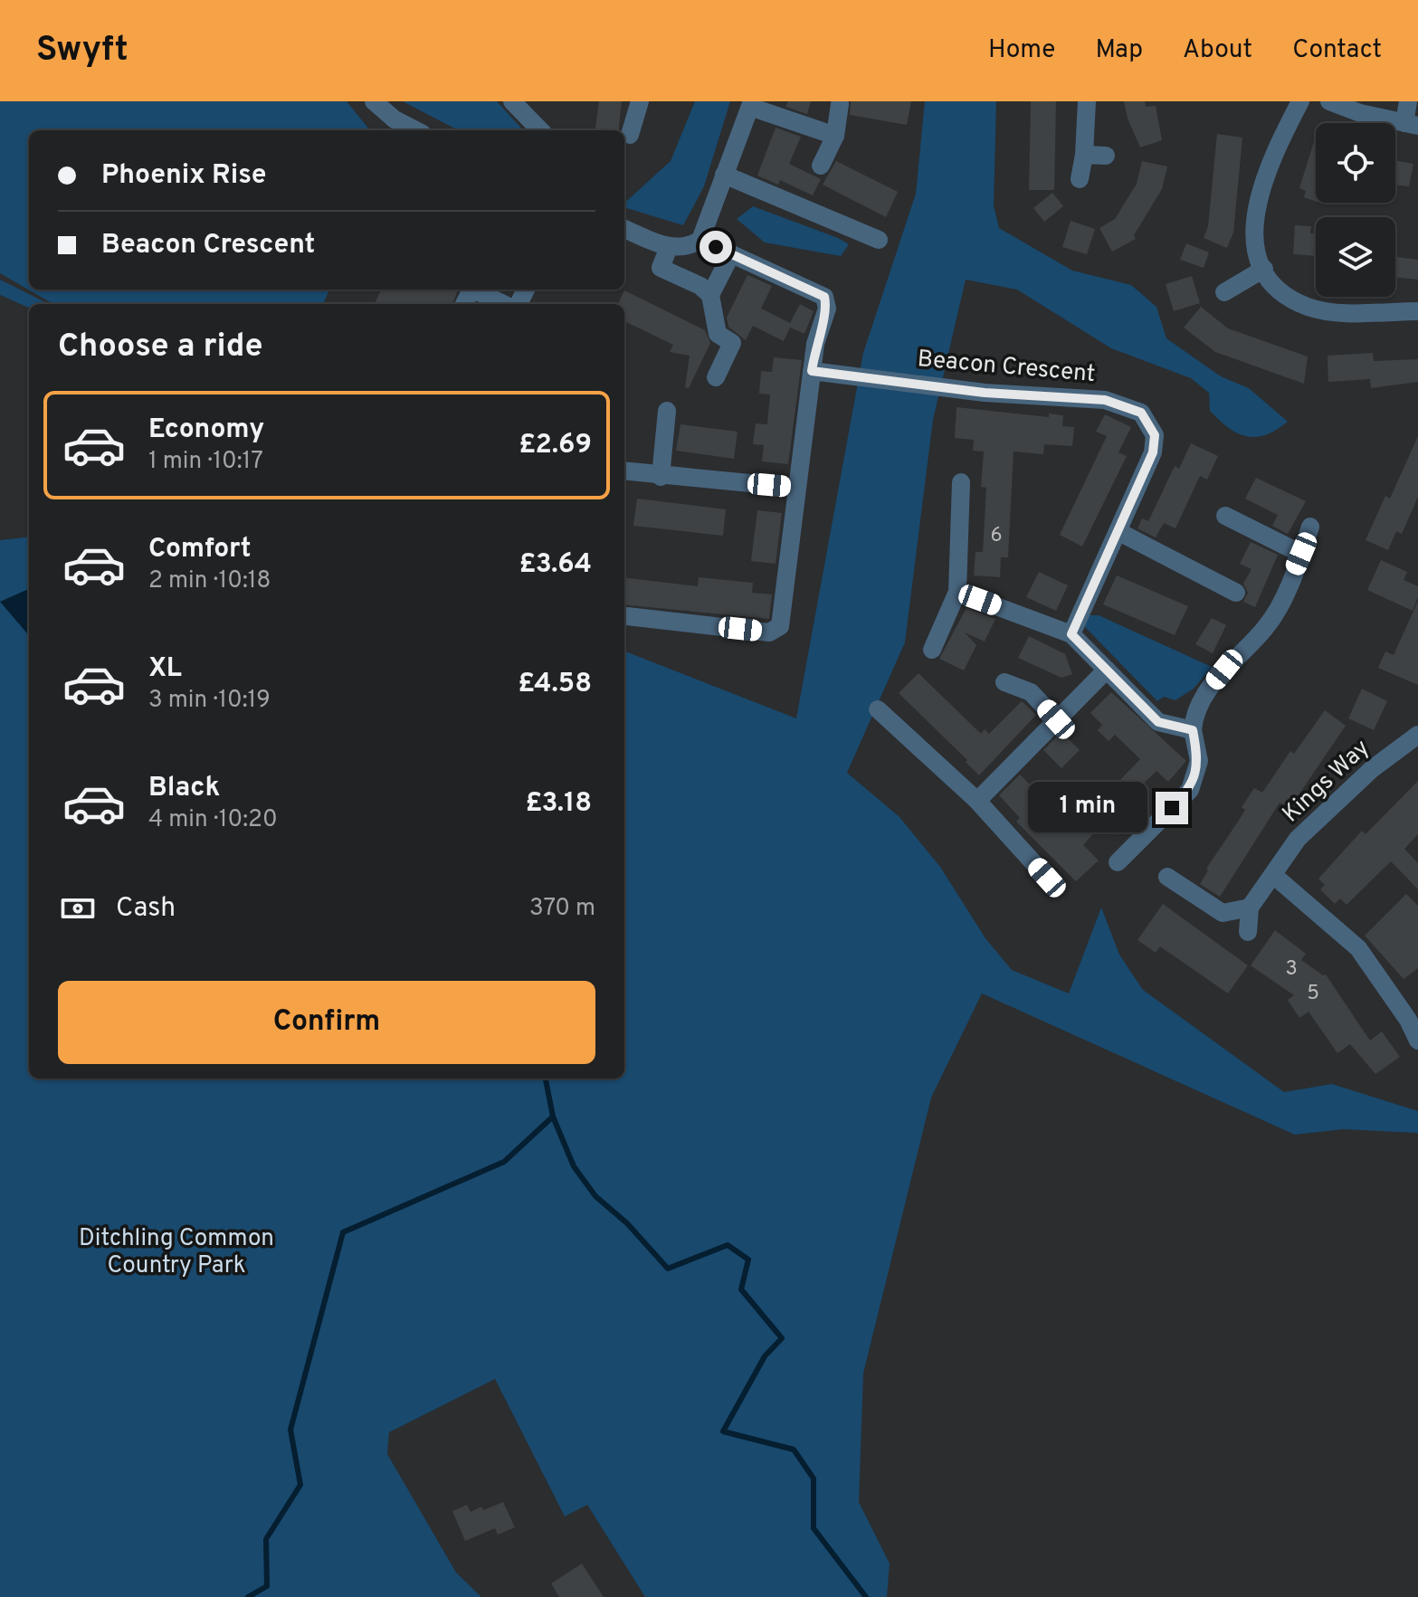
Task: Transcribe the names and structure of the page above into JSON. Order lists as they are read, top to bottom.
{
  "streets": {
    "street": ["Beacon Crescent", "Kings Way"]
  },
  "parks": ["Ditchling Common Country Park"],
  "house_numbers": ["6", "3", "5"],
  "page": {
    "header": "Swyft",
    "nav": [
      "Home",
      "Map",
      "About",
      "Contact"
    ],
    "banner": ["Phoenix Rise", "Beacon Crescent"],
    "heading": "Choose a ride",
    "list": [
      {
        "name": "Economy",
        "note": "1 min · 10:17",
        "value": "£2.69"
      },
      {
        "name": "Comfort",
        "note": "2 min · 10:18",
        "value": "£3.64"
      },
      {
        "name": "XL",
        "note": "3 min · 10:19",
        "value": "£4.58"
      },
      {
        "name": "Black",
        "note": "4 min · 10:20",
        "value": "£3.18"
      }
    ],
    "bubble": "1 min",
    "pay": ["Cash", "370 m"],
    "buttons": "Confirm"
  }
}
